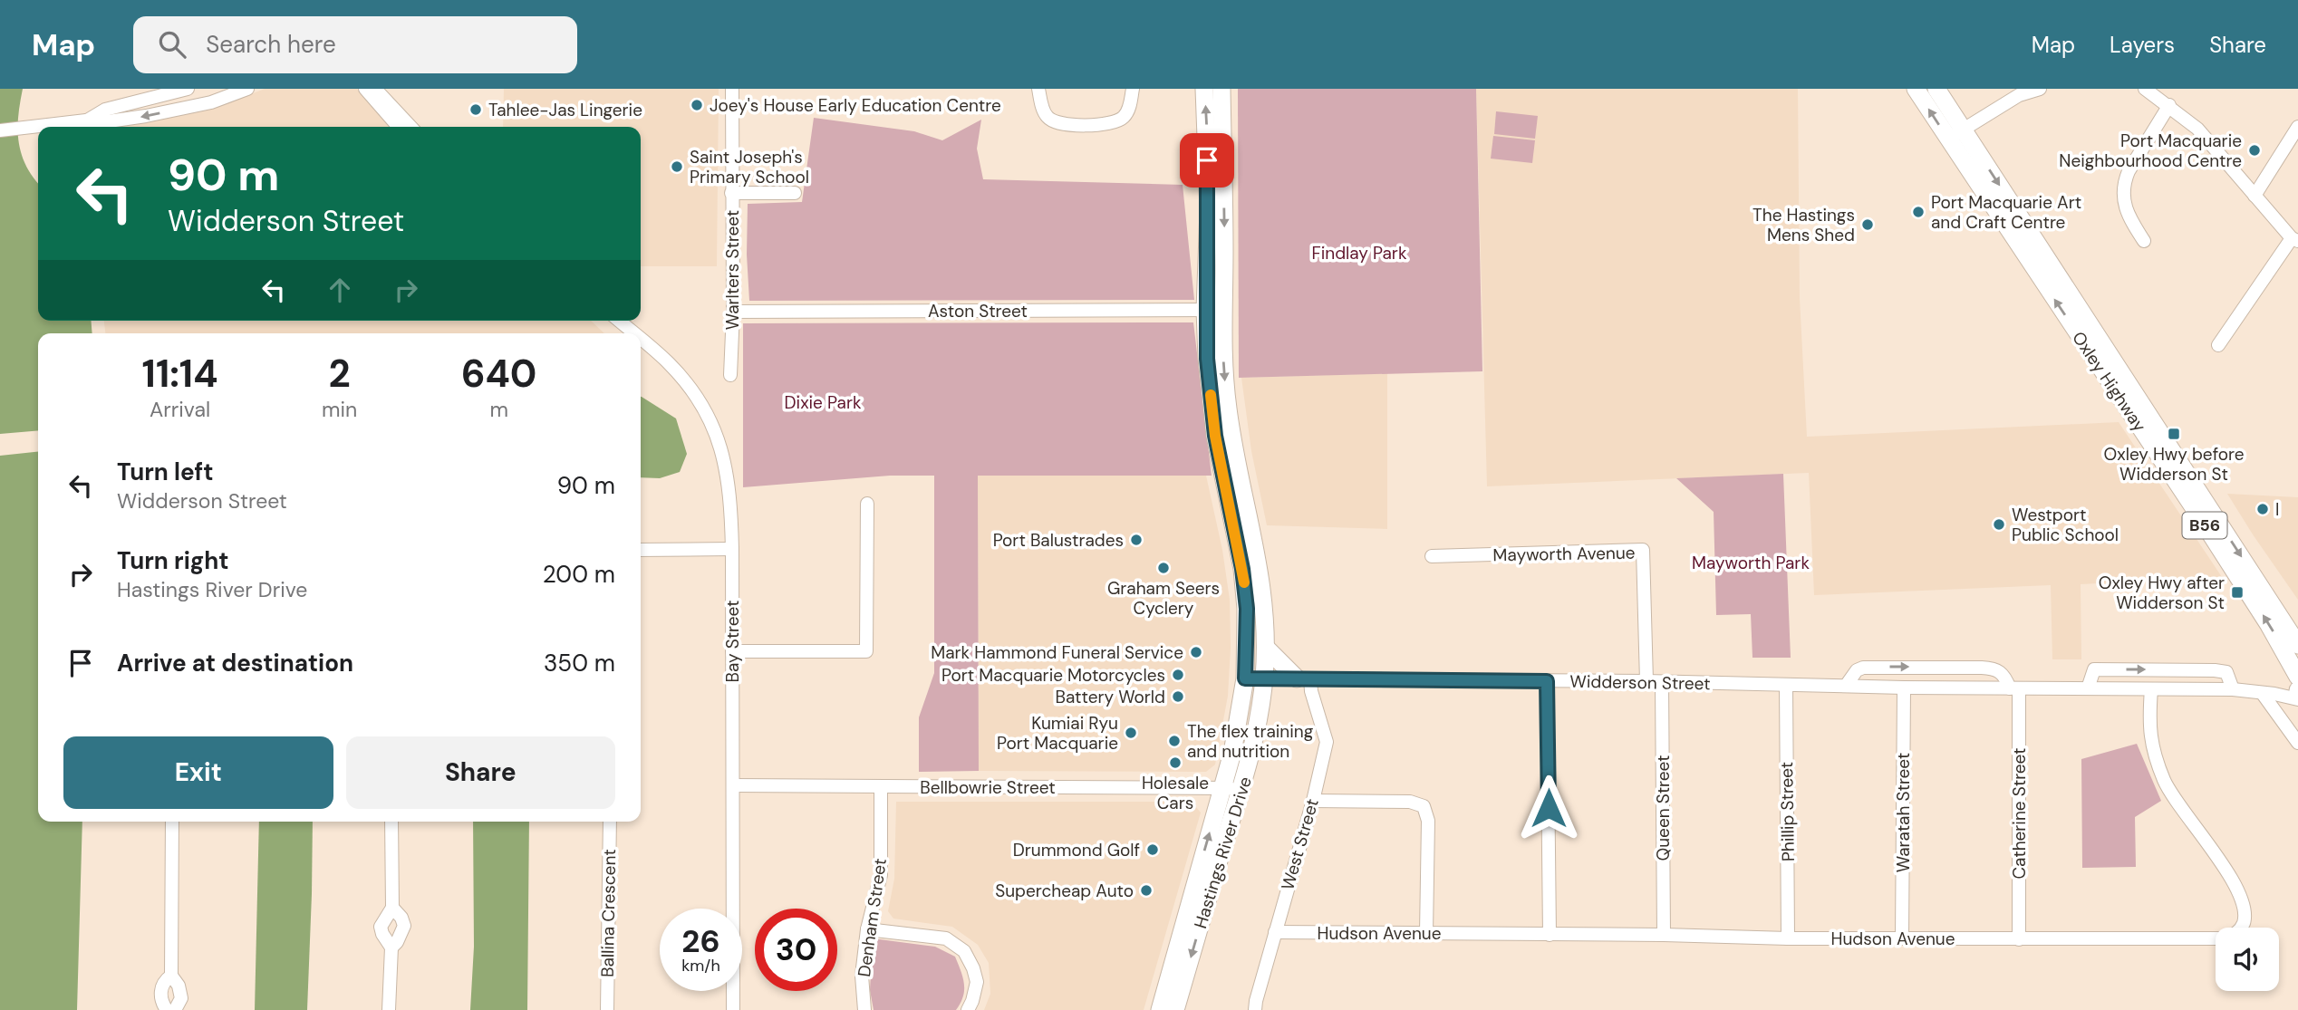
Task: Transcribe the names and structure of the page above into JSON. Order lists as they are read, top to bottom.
{
  "streets": {
    "main road": ["Oxley Highway", "B56", "Hastings River Drive"],
    "street": [
      "Warlters Street",
      "Aston Street",
      "Mayworth Avenue",
      "Bay Street",
      "Widderson Street",
      "Bellbowrie Street",
      "Queen Street",
      "Phillip Street",
      "Waratah Street",
      "Catherine Street",
      "West Street",
      "Ballina Crescent",
      "Denham Street",
      "Hudson Avenue"
    ]
  },
  "crossings": [
    ["Warlters Street", "Aston Street"],
    ["Aston Street", "Hastings River Drive"],
    ["Mayworth Avenue", "Widderson Street"],
    ["Bay Street", "Bellbowrie Street"],
    ["Widderson Street", "Queen Street"],
    ["Widderson Street", "Phillip Street"],
    ["Widderson Street", "Waratah Street"],
    ["Widderson Street", "Catherine Street"],
    ["Widderson Street", "West Street"],
    ["Widderson Street", "Hastings River Drive"],
    ["Widderson Street", "Hudson Avenue"],
    ["Bellbowrie Street", "Hastings River Drive"],
    ["Bellbowrie Street", "Denham Street"],
    ["Queen Street", "Hudson Avenue"],
    ["Phillip Street", "Hudson Avenue"],
    ["Waratah Street", "Hudson Avenue"],
    ["Catherine Street", "Hudson Avenue"],
    ["West Street", "Hudson Avenue"]
  ],
  "parks": ["Findlay Park", "Dixie Park", "Mayworth Park"],
  "places": {
    "other": [
      "Joey's House Early Education Centre",
      "Tahlee-Jas Lingerie",
      "Port Macquarie Neighbourhood Centre",
      "Saint Joseph's Primary School",
      "Port Macquarie Art and Craft Centre",
      "The Hastings Mens Shed",
      "I",
      "Westport Public School",
      "Port Balustrades",
      "Graham Seers Cyclery",
      "Mark Hammond Funeral Service",
      "Port Macquarie Motorcycles",
      "Battery World",
      "Kumiai Ryu Port Macquarie",
      "The flex training and nutrition",
      "Holesale Cars",
      "Drummond Golf",
      "Supercheap Auto"
    ],
    "transit": ["Oxley Hwy before Widderson St", "Oxley Hwy after Widderson St"]
  },
  "page": {
    "header": "Map",
    "search": "Search here",
    "nav": ["Map", "Layers", "Share"],
    "turn": ["90 m", "Widderson Street"],
    "eta": [
      "11:14",
      "Arrival",
      "2",
      "min",
      "640",
      "m"
    ],
    "list": [
      {
        "name": "Turn left",
        "note": "Widderson Street",
        "value": "90 m"
      },
      {
        "name": "Turn right",
        "note": "Hastings River Drive",
        "value": "200 m"
      },
      {
        "name": "Arrive at destination",
        "value": "350 m"
      }
    ],
    "buttons": ["Exit", "Share"],
    "speed": "26 km/h",
    "limit": "30"
  }
}
